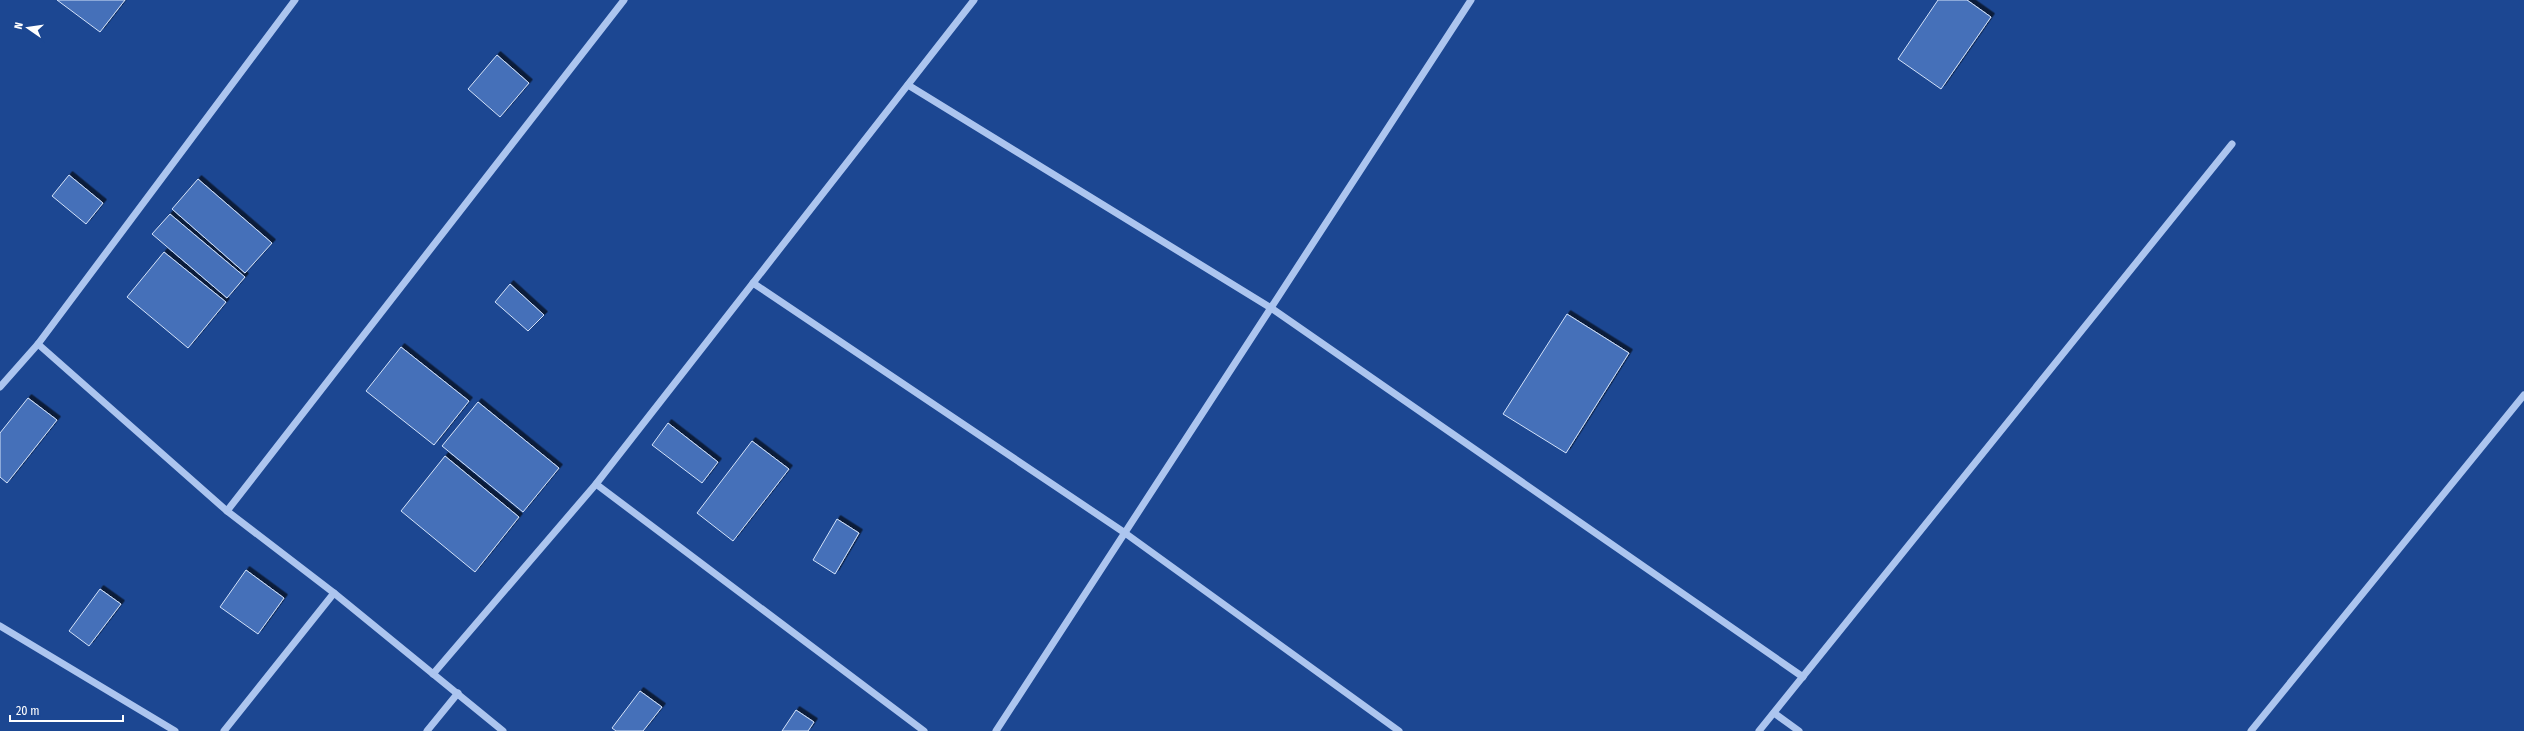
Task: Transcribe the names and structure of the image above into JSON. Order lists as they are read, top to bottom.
{
  "scale_bar": "20 m",
  "north": "left"
}
